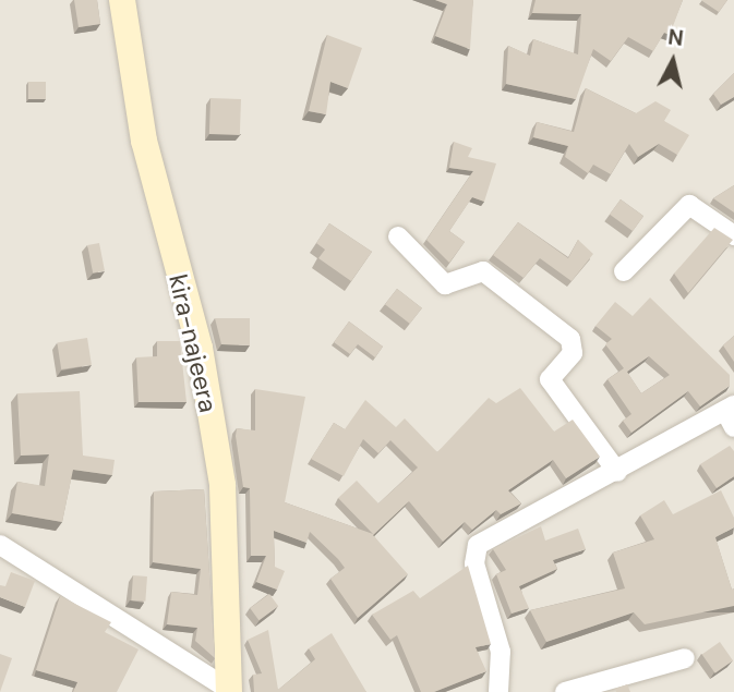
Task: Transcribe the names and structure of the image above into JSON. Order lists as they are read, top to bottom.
{
  "streets": {
    "street": ["kira-najeera"]
  },
  "north": "top"
}
